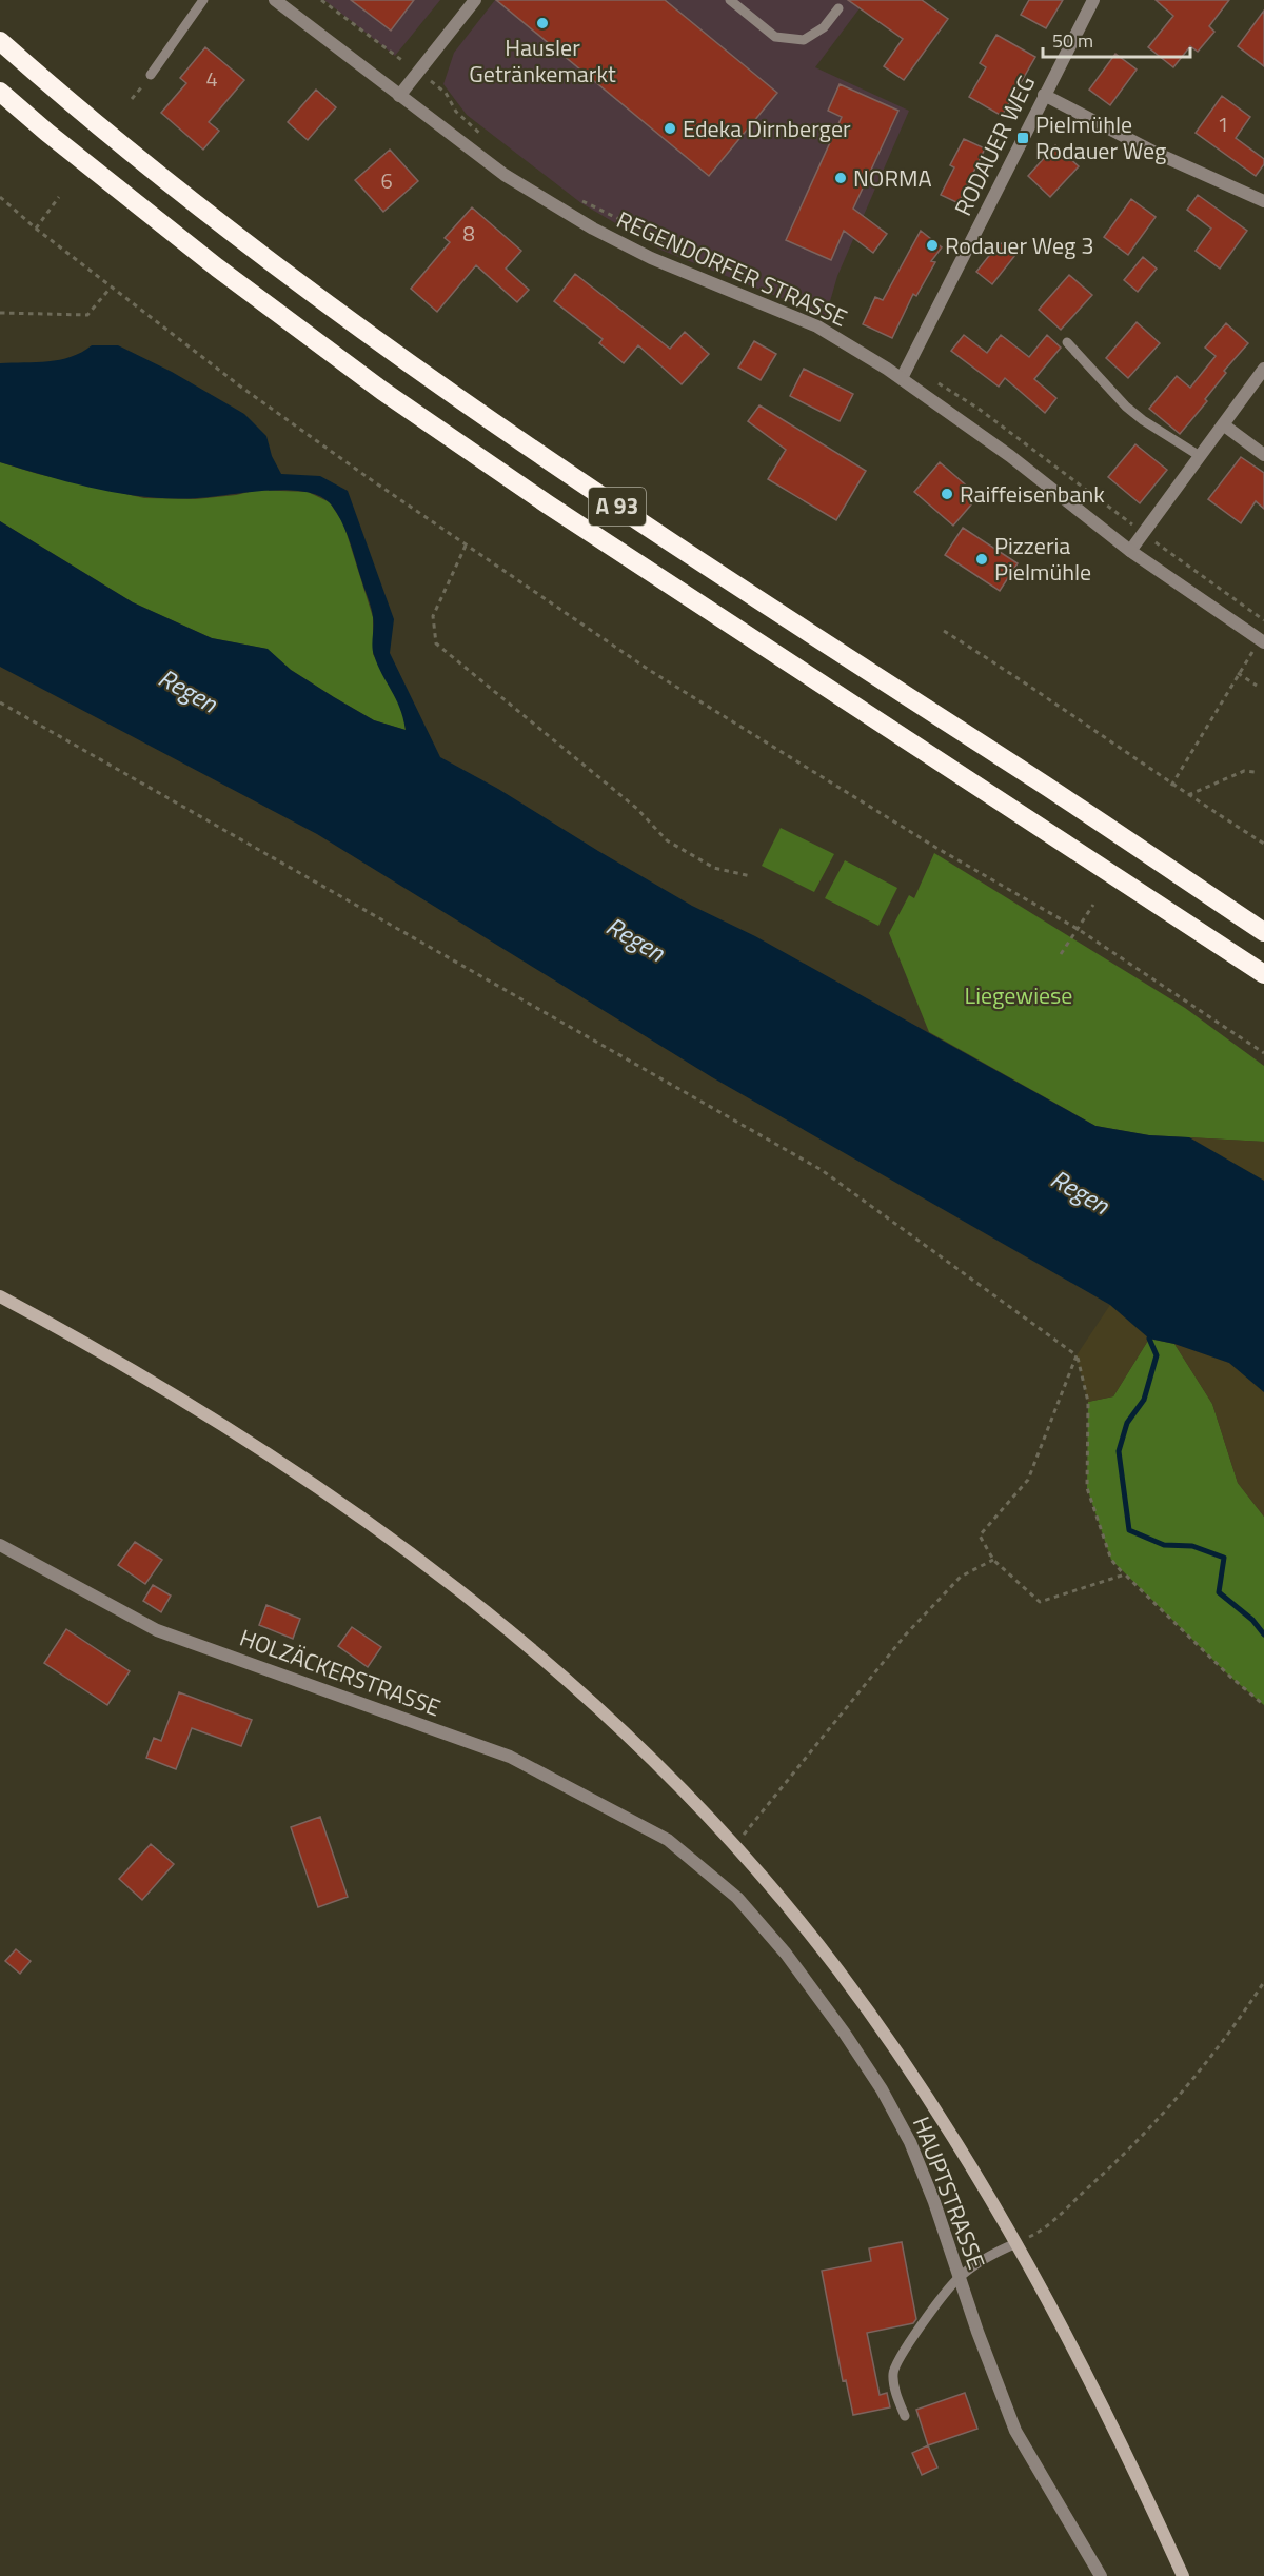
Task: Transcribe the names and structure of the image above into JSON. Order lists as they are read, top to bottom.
{
  "streets": {
    "highway": ["A 93"],
    "main road": ["HAUPTSTRASSE"],
    "street": ["RODAUER WEG", "REGENDORFER STRASSE", "HOLZÄCKERSTRASSE"]
  },
  "crossings": [
    ["RODAUER WEG", "REGENDORFER STRASSE"],
    ["HOLZÄCKERSTRASSE", "HAUPTSTRASSE"]
  ],
  "water": ["Regen"],
  "parks": ["Liegewiese"],
  "places": {
    "other": [
      "Hausler Getränkemarkt",
      "Edeka Dirnberger",
      "NORMA",
      "Rodauer Weg 3",
      "Raiffeisenbank",
      "Pizzeria Pielmühle"
    ],
    "transit": ["Pielmühle Rodauer Weg"]
  },
  "house_numbers": [
    "4",
    "1",
    "6",
    "8"
  ],
  "scale_bar": "50 m"
}
